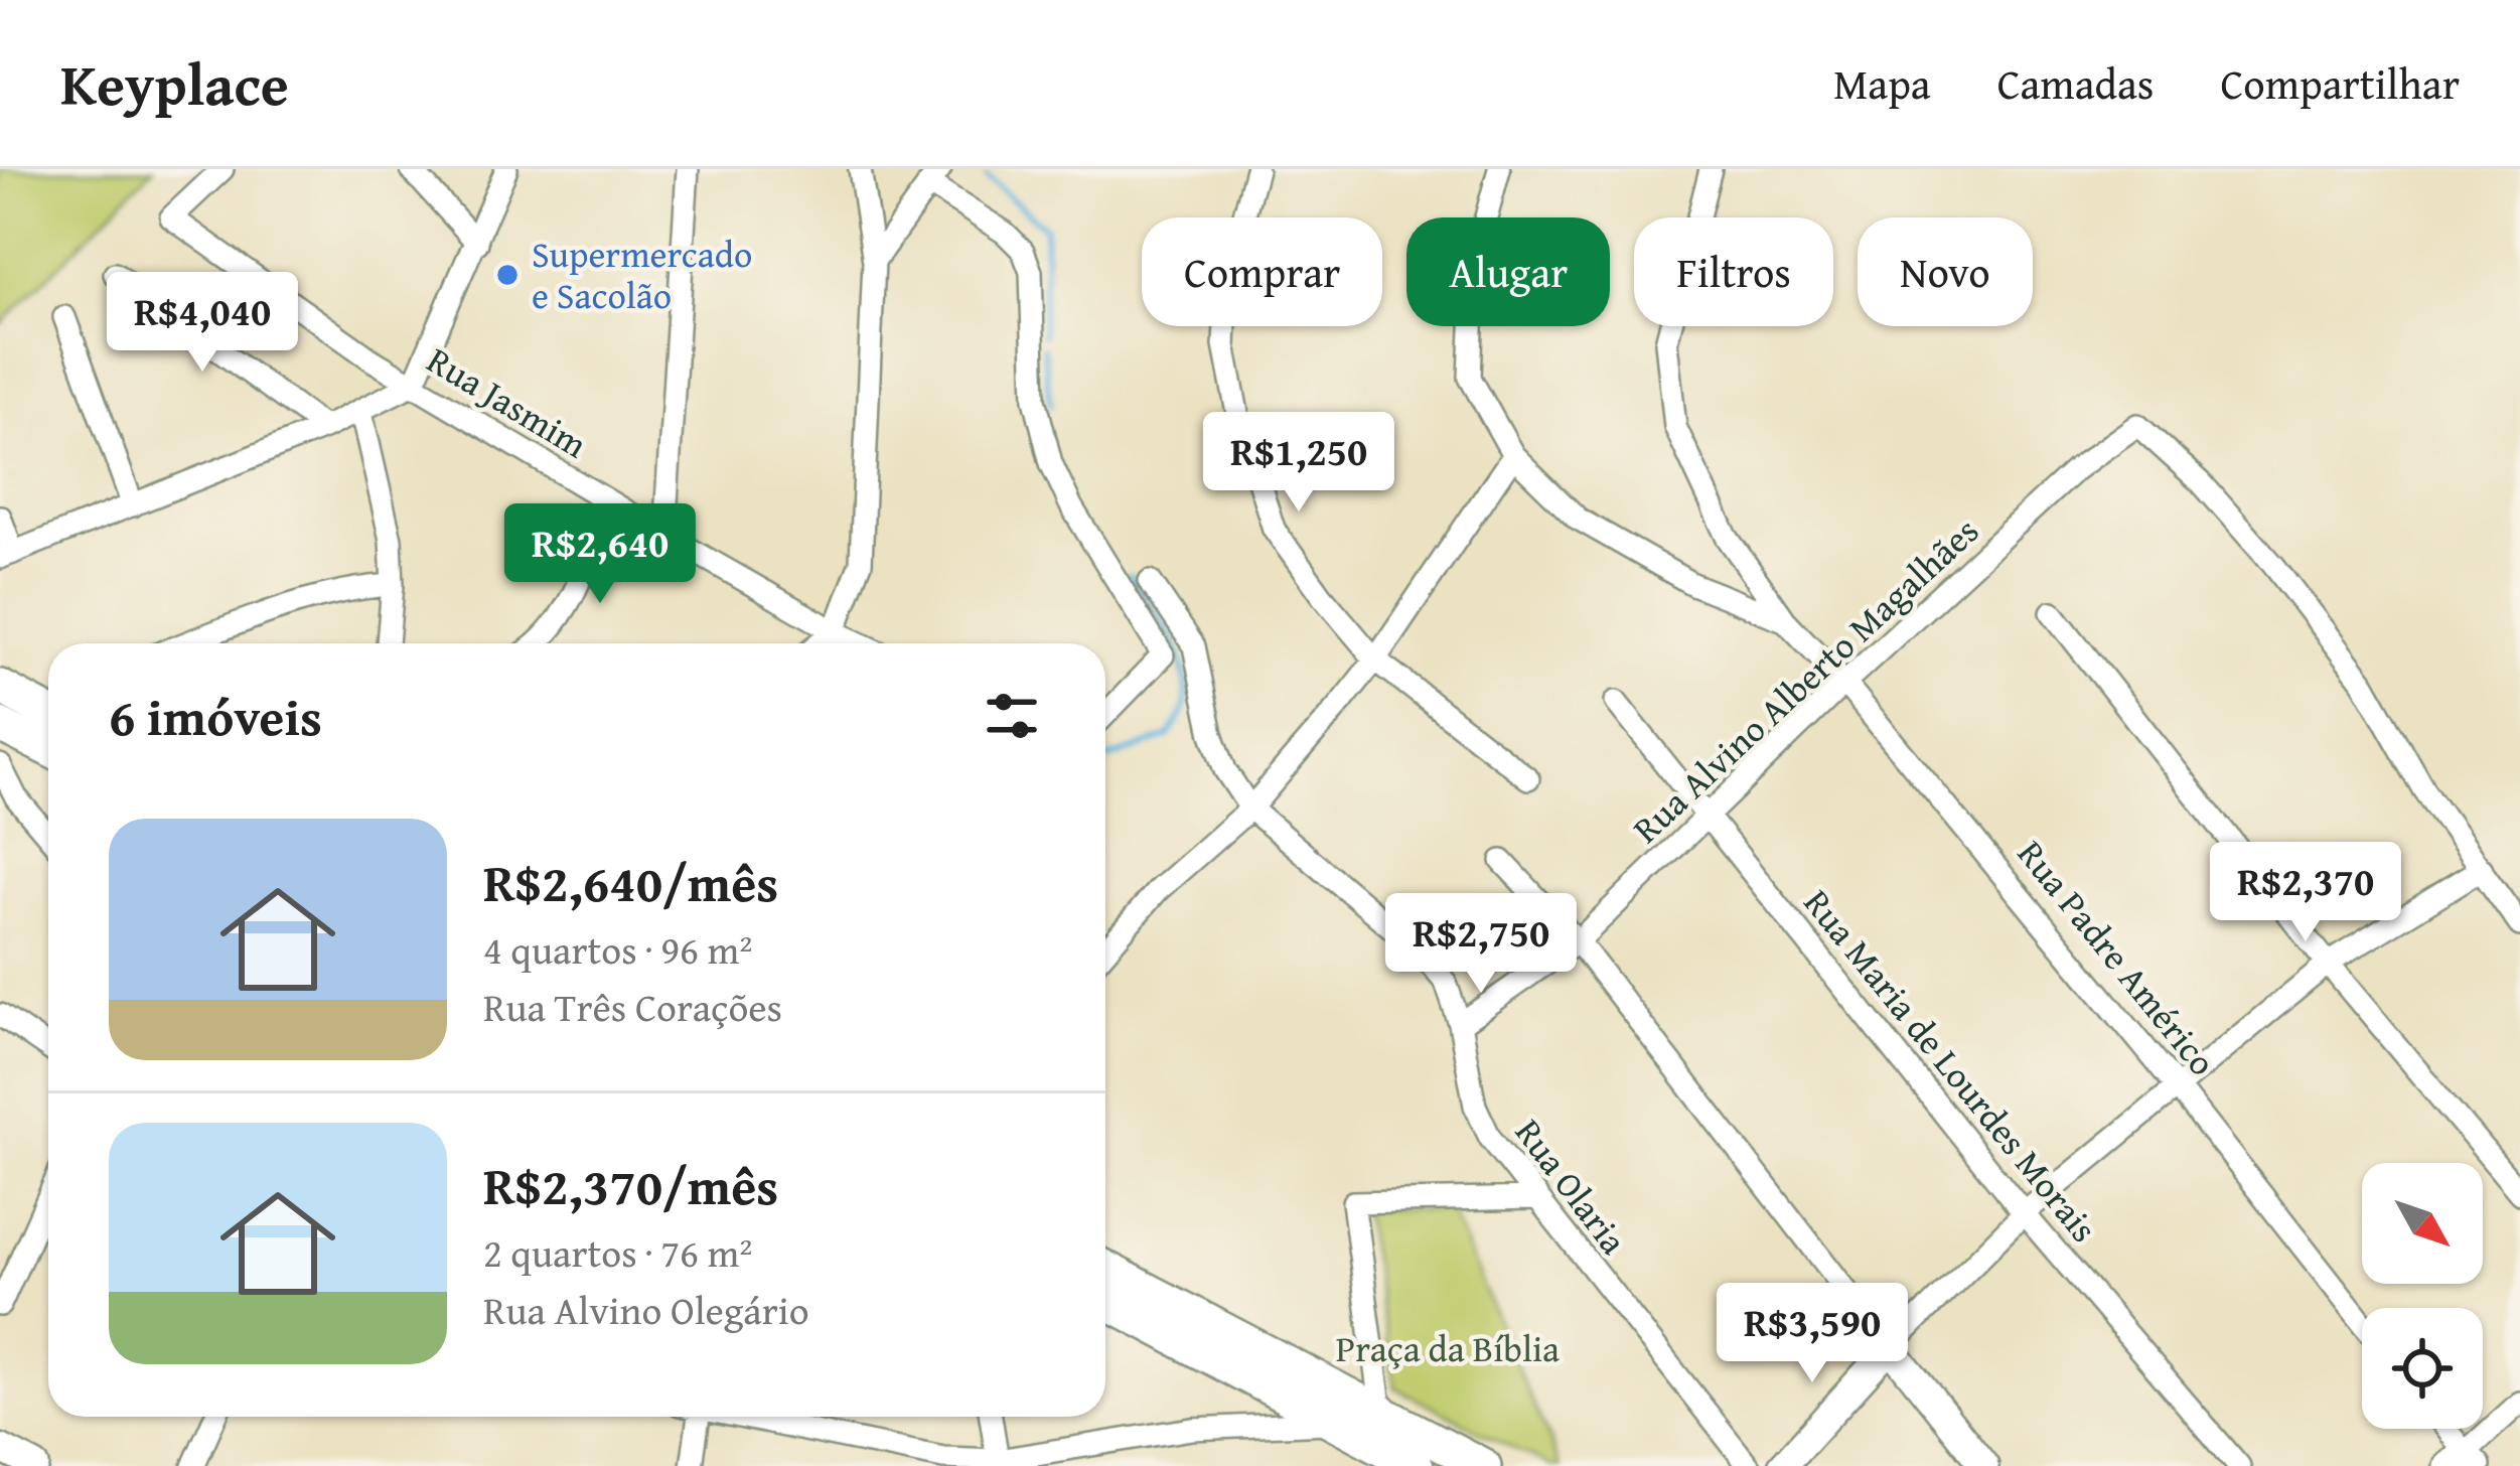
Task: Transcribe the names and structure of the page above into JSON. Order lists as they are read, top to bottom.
{
  "streets": {
    "street": [
      "Rua Jasmim",
      "Rua Alvino Alberto Magalhães",
      "Rua Padre Américo",
      "Rua Maria de Lourdes Morais",
      "Rua Olaria"
    ]
  },
  "crossings": [
    ["Rua Alvino Alberto Magalhães", "Rua Padre Américo"],
    ["Rua Alvino Alberto Magalhães", "Rua Maria de Lourdes Morais"],
    ["Rua Alvino Alberto Magalhães", "Rua Olaria"]
  ],
  "parks": ["Praça da Bíblia"],
  "places": ["Supermercado e Sacolão"],
  "north": "bottom right",
  "page": {
    "header": "Keyplace",
    "nav": ["Mapa", "Camadas", "Compartilhar"],
    "chip": [
      "Comprar",
      "Alugar",
      "Filtros",
      "Novo"
    ],
    "price": [
      "R$4,040",
      "R$1,250",
      "R$2,640",
      "R$2,370",
      "R$2,750",
      "R$3,590"
    ],
    "heading": "6 imóveis",
    "list": [
      {
        "name": "R$2,640/mês",
        "note": "4 quartos · 96 m² · Rua Três Corações"
      },
      {
        "name": "R$2,370/mês",
        "note": "2 quartos · 76 m² · Rua Alvino Olegário"
      }
    ]
  }
}
